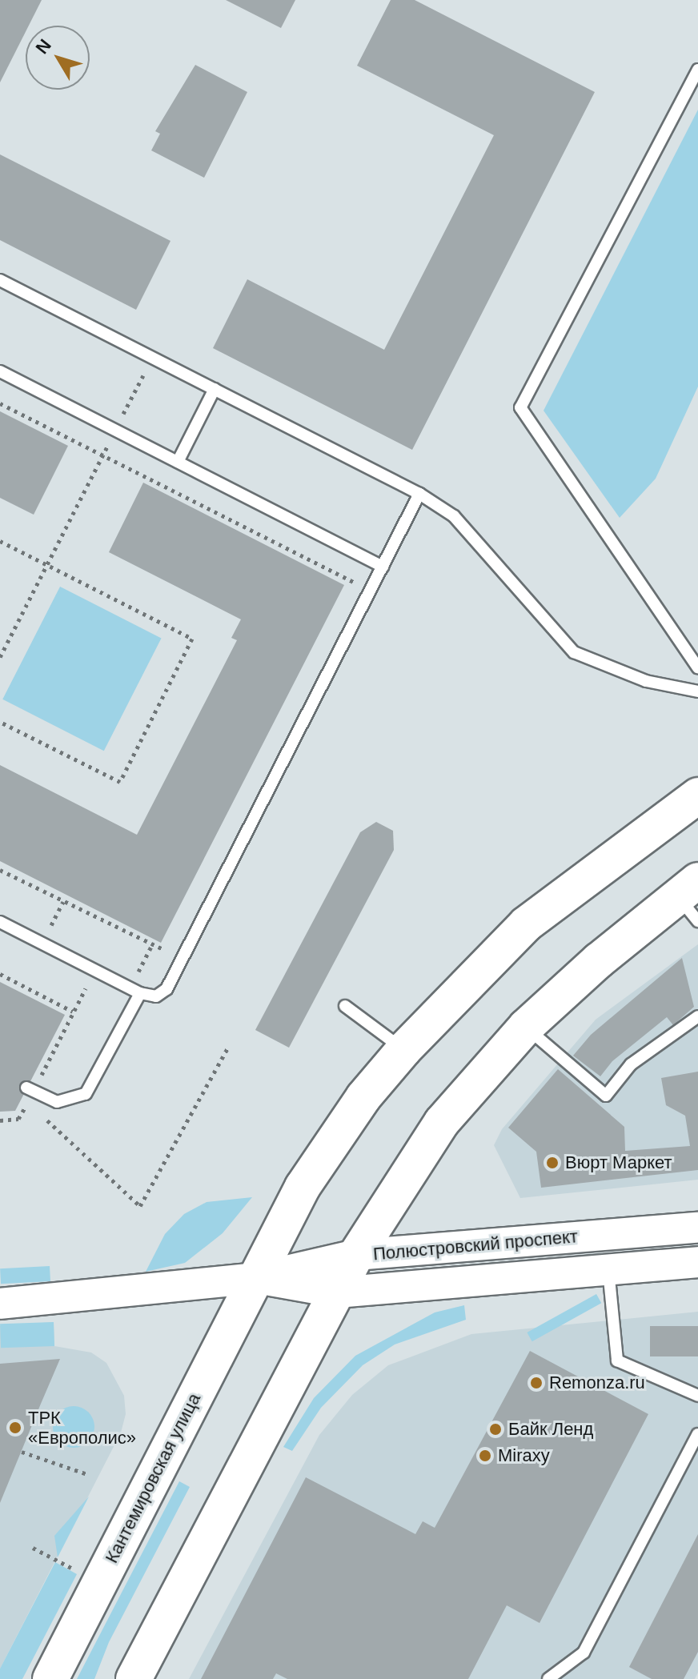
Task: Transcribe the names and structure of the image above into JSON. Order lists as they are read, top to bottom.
{
  "streets": {
    "main road": ["Полюстровский проспект", "Кантемировская улица"]
  },
  "crossings": [
    ["Полюстровский проспект", "Кантемировская улица"]
  ],
  "places": [
    "Вюрт Маркет",
    "Remonza.ru",
    "ТРК «Европолис»",
    "Байк Ленд",
    "Miraxy"
  ],
  "north": "top left"
}
